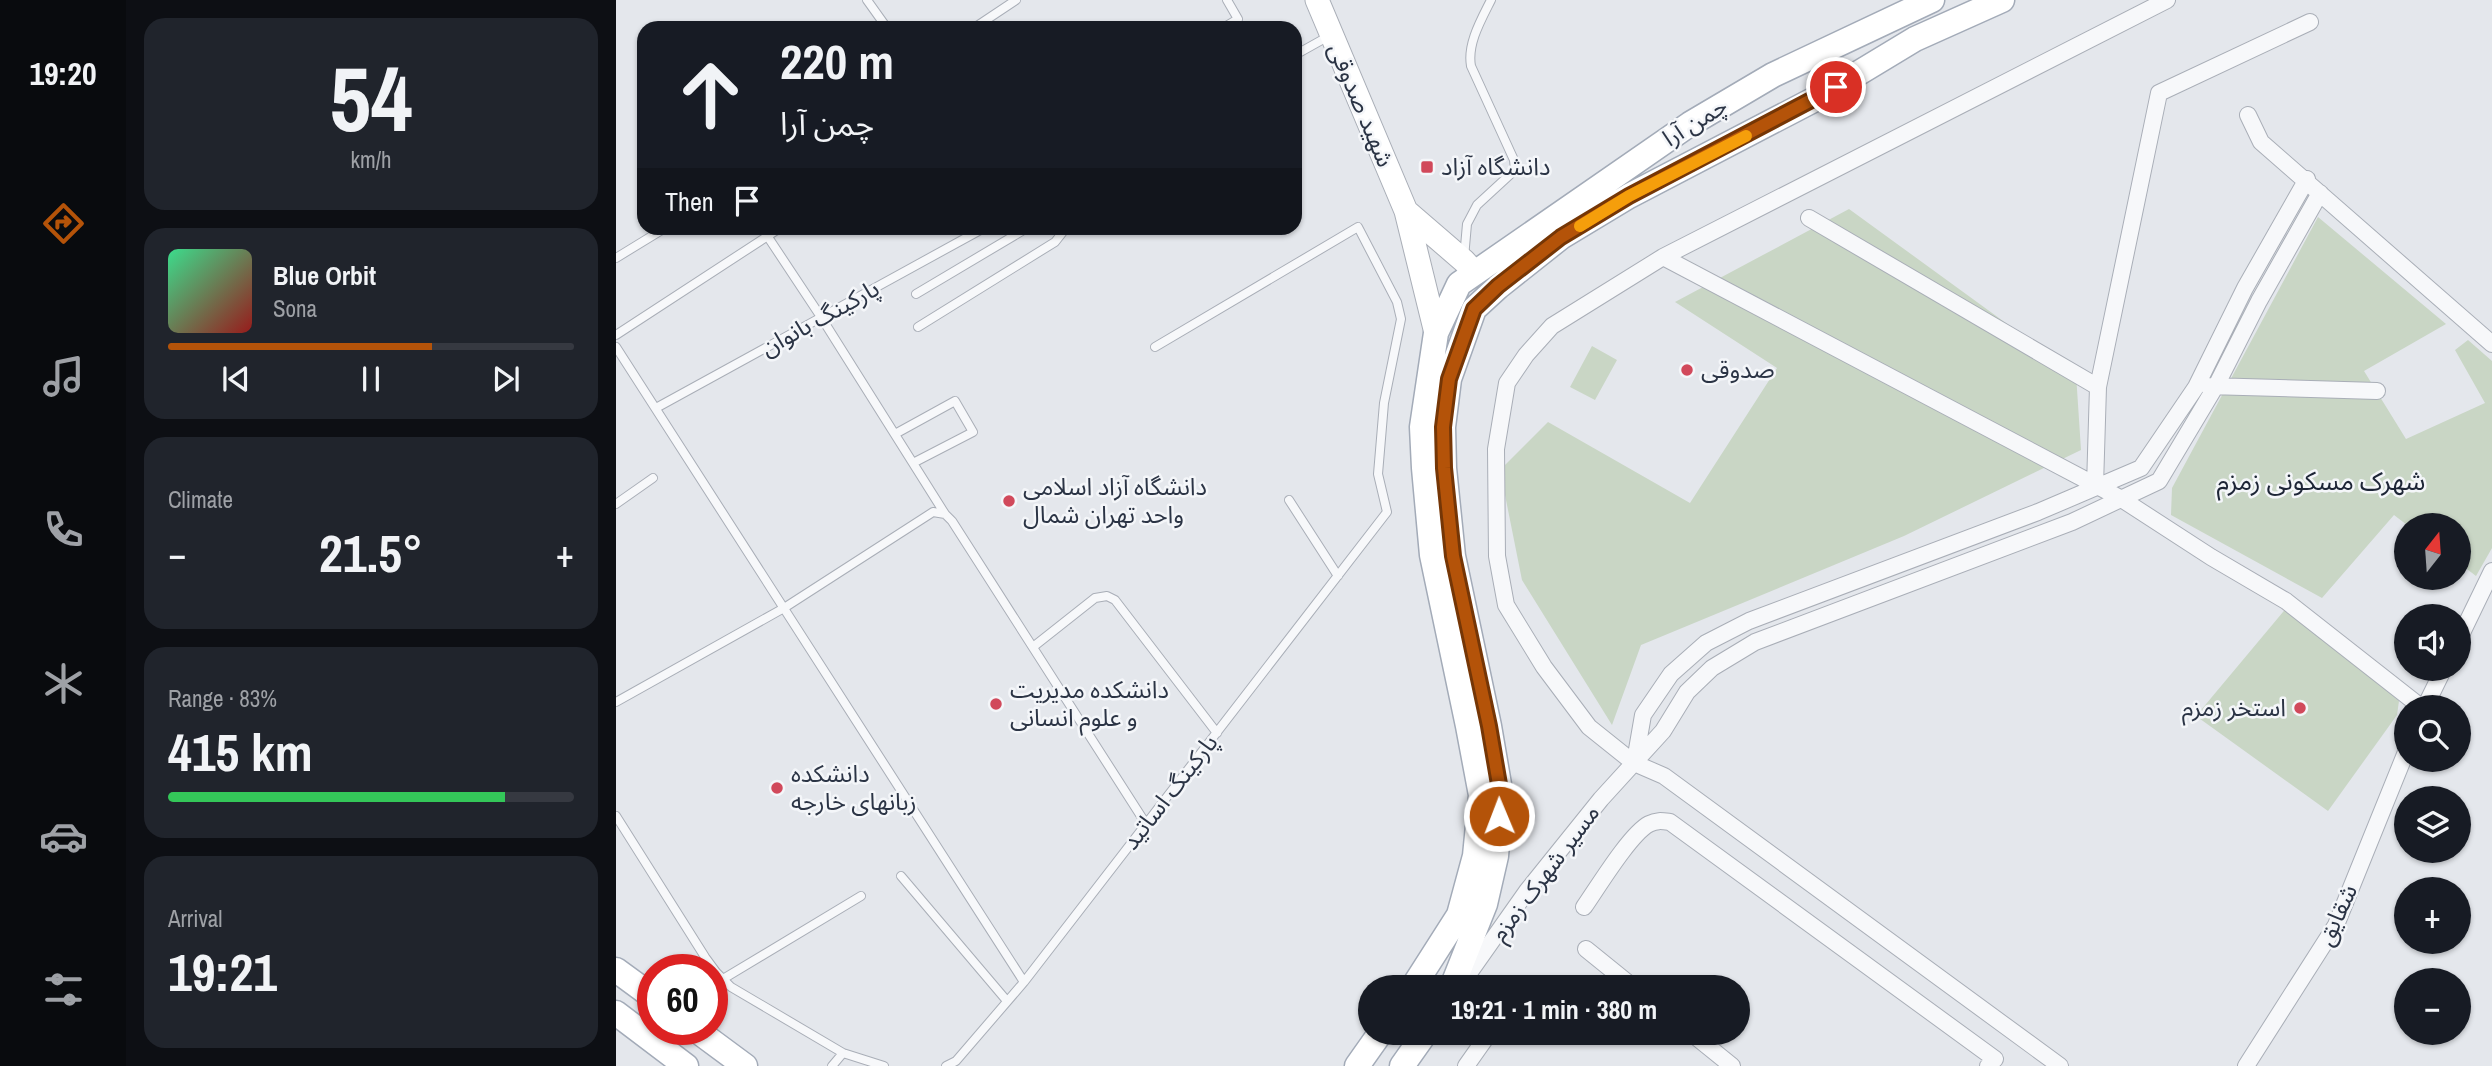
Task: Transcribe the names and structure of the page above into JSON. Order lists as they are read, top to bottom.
{
  "streets": {
    "main road": ["شهید صدوقی", "چمن آرا"],
    "street": ["مسیر شهرک زمزم", "شقایق"],
    "lane": ["پارکینگ بانوان", "پارکینگ اساتید"]
  },
  "districts": ["شهرک مسکونی زمزم"],
  "places": {
    "transit": ["دانشگاه آزاد"],
    "other": [
      "صدوقی",
      "دانشگاه آزاد اسلامی واحد تهران شمال",
      "دانشکده مدیریت و علوم انسانی",
      "استخر زمزم",
      "دانشکده زبانهای خارجه"
    ]
  },
  "north": "top",
  "page": {
    "tabs": "19:20",
    "tile": [
      ["54", "km/h"],
      "Climate",
      ["Range · 83%", "415 km"],
      ["Arrival", "19:21"]
    ],
    "turn": ["220 m", "چمن آرا"],
    "then": "Then",
    "song": ["Blue Orbit", "Sona"],
    "map_buttons": ["+", "−"],
    "heat": ["−", "21.5°", "+"],
    "limit": "60",
    "trip": "19:21 · 1 min · 380 m"
  }
}
